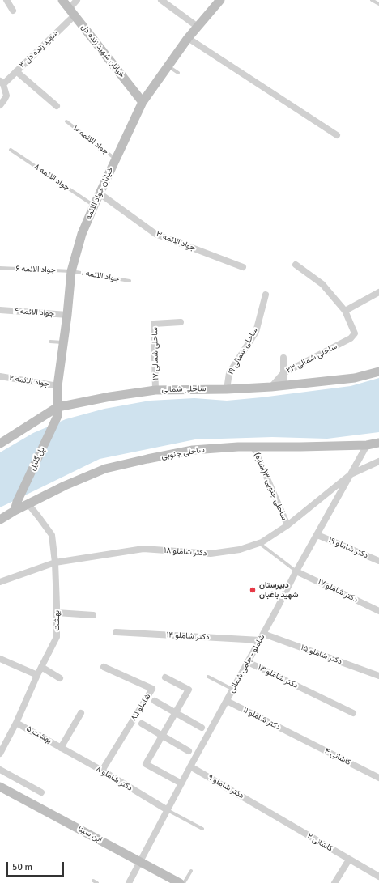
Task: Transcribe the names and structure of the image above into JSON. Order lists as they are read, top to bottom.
{
  "streets": {
    "street": [
      "شهید زنده دل ۳",
      "خیابان شهید زنده دل",
      "خیابان جواد الائمه",
      "جواد الائمه ۳",
      "جواد الائمه ۴",
      "ساحلی شمالی ۱۹",
      "ساحلی شمالی ۱۷",
      "ساحلی شمالی ۲۳",
      "جواد الائمه ۲",
      "ساحلی شمالی",
      "ساحلی جنوبی",
      "پل گلیل",
      "ساحلی جنوبی ۳(اشاره)",
      "دکتر شاملو ۱۹",
      "دکتر شاملو ۱۸",
      "دکتر شاملو ۱۷",
      "بهشت",
      "دکتر شاملو ۱۴",
      "دکتر شاملو ۱۵",
      "شاملو - جامی شمالی",
      "دکتر شاملو ۱۳",
      "شاملو ۸.۱",
      "دکتر شاملو ۱۱",
      "بهشت ۵",
      "کاشانی ۴",
      "دکتر شاملو ۸",
      "دکتر شاملو ۹",
      "ابن سینا",
      "کاشانی ۲"
    ],
    "lane": [
      "جواد الائمه ۱۰",
      "جواد الائمه ۸",
      "جواد الائمه ۶",
      "جواد الائمه ۱"
    ]
  },
  "crossings": [
    ["شهید زنده دل ۳", "خیابان شهید زنده دل"],
    ["خیابان شهید زنده دل", "خیابان جواد الائمه"],
    ["جواد الائمه ۱۰", "خیابان جواد الائمه"],
    ["جواد الائمه ۸", "خیابان جواد الائمه"],
    ["خیابان جواد الائمه", "جواد الائمه ۳"],
    ["خیابان جواد الائمه", "جواد الائمه ۶"],
    ["خیابان جواد الائمه", "جواد الائمه ۱"],
    ["خیابان جواد الائمه", "جواد الائمه ۴"],
    ["خیابان جواد الائمه", "جواد الائمه ۲"],
    ["خیابان جواد الائمه", "ساحلی شمالی"],
    ["خیابان جواد الائمه", "پل گلیل"],
    ["جواد الائمه ۶", "جواد الائمه ۱"],
    ["ساحلی شمالی ۱۹", "ساحلی شمالی"],
    ["ساحلی شمالی ۱۷", "ساحلی شمالی"],
    ["ساحلی شمالی ۲۳", "ساحلی شمالی"],
    ["ساحلی شمالی", "پل گلیل"],
    ["ساحلی جنوبی", "پل گلیل"],
    ["ساحلی جنوبی", "ساحلی جنوبی ۳(اشاره)"],
    ["ساحلی جنوبی", "بهشت"],
    ["ساحلی جنوبی", "شاملو - جامی شمالی"],
    ["ساحلی جنوبی ۳(اشاره)", "دکتر شاملو ۱۸"],
    ["دکتر شاملو ۱۹", "شاملو - جامی شمالی"],
    ["دکتر شاملو ۱۸", "بهشت"],
    ["دکتر شاملو ۱۸", "شاملو - جامی شمالی"],
    ["دکتر شاملو ۱۷", "شاملو - جامی شمالی"],
    ["بهشت", "بهشت ۵"],
    ["دکتر شاملو ۱۴", "شاملو - جامی شمالی"],
    ["دکتر شاملو ۱۵", "شاملو - جامی شمالی"],
    ["شاملو - جامی شمالی", "دکتر شاملو ۱۳"],
    ["شاملو - جامی شمالی", "دکتر شاملو ۱۱"],
    ["شاملو - جامی شمالی", "دکتر شاملو ۸"],
    ["شاملو - جامی شمالی", "دکتر شاملو ۹"],
    ["شاملو - جامی شمالی", "ابن سینا"],
    ["شاملو ۸.۱", "دکتر شاملو ۸"],
    ["دکتر شاملو ۱۱", "کاشانی ۴"],
    ["بهشت ۵", "دکتر شاملو ۸"],
    ["دکتر شاملو ۹", "کاشانی ۲"]
  ],
  "places": ["دبیرستان شهید باغبان"],
  "scale_bar": "50 m"
}
